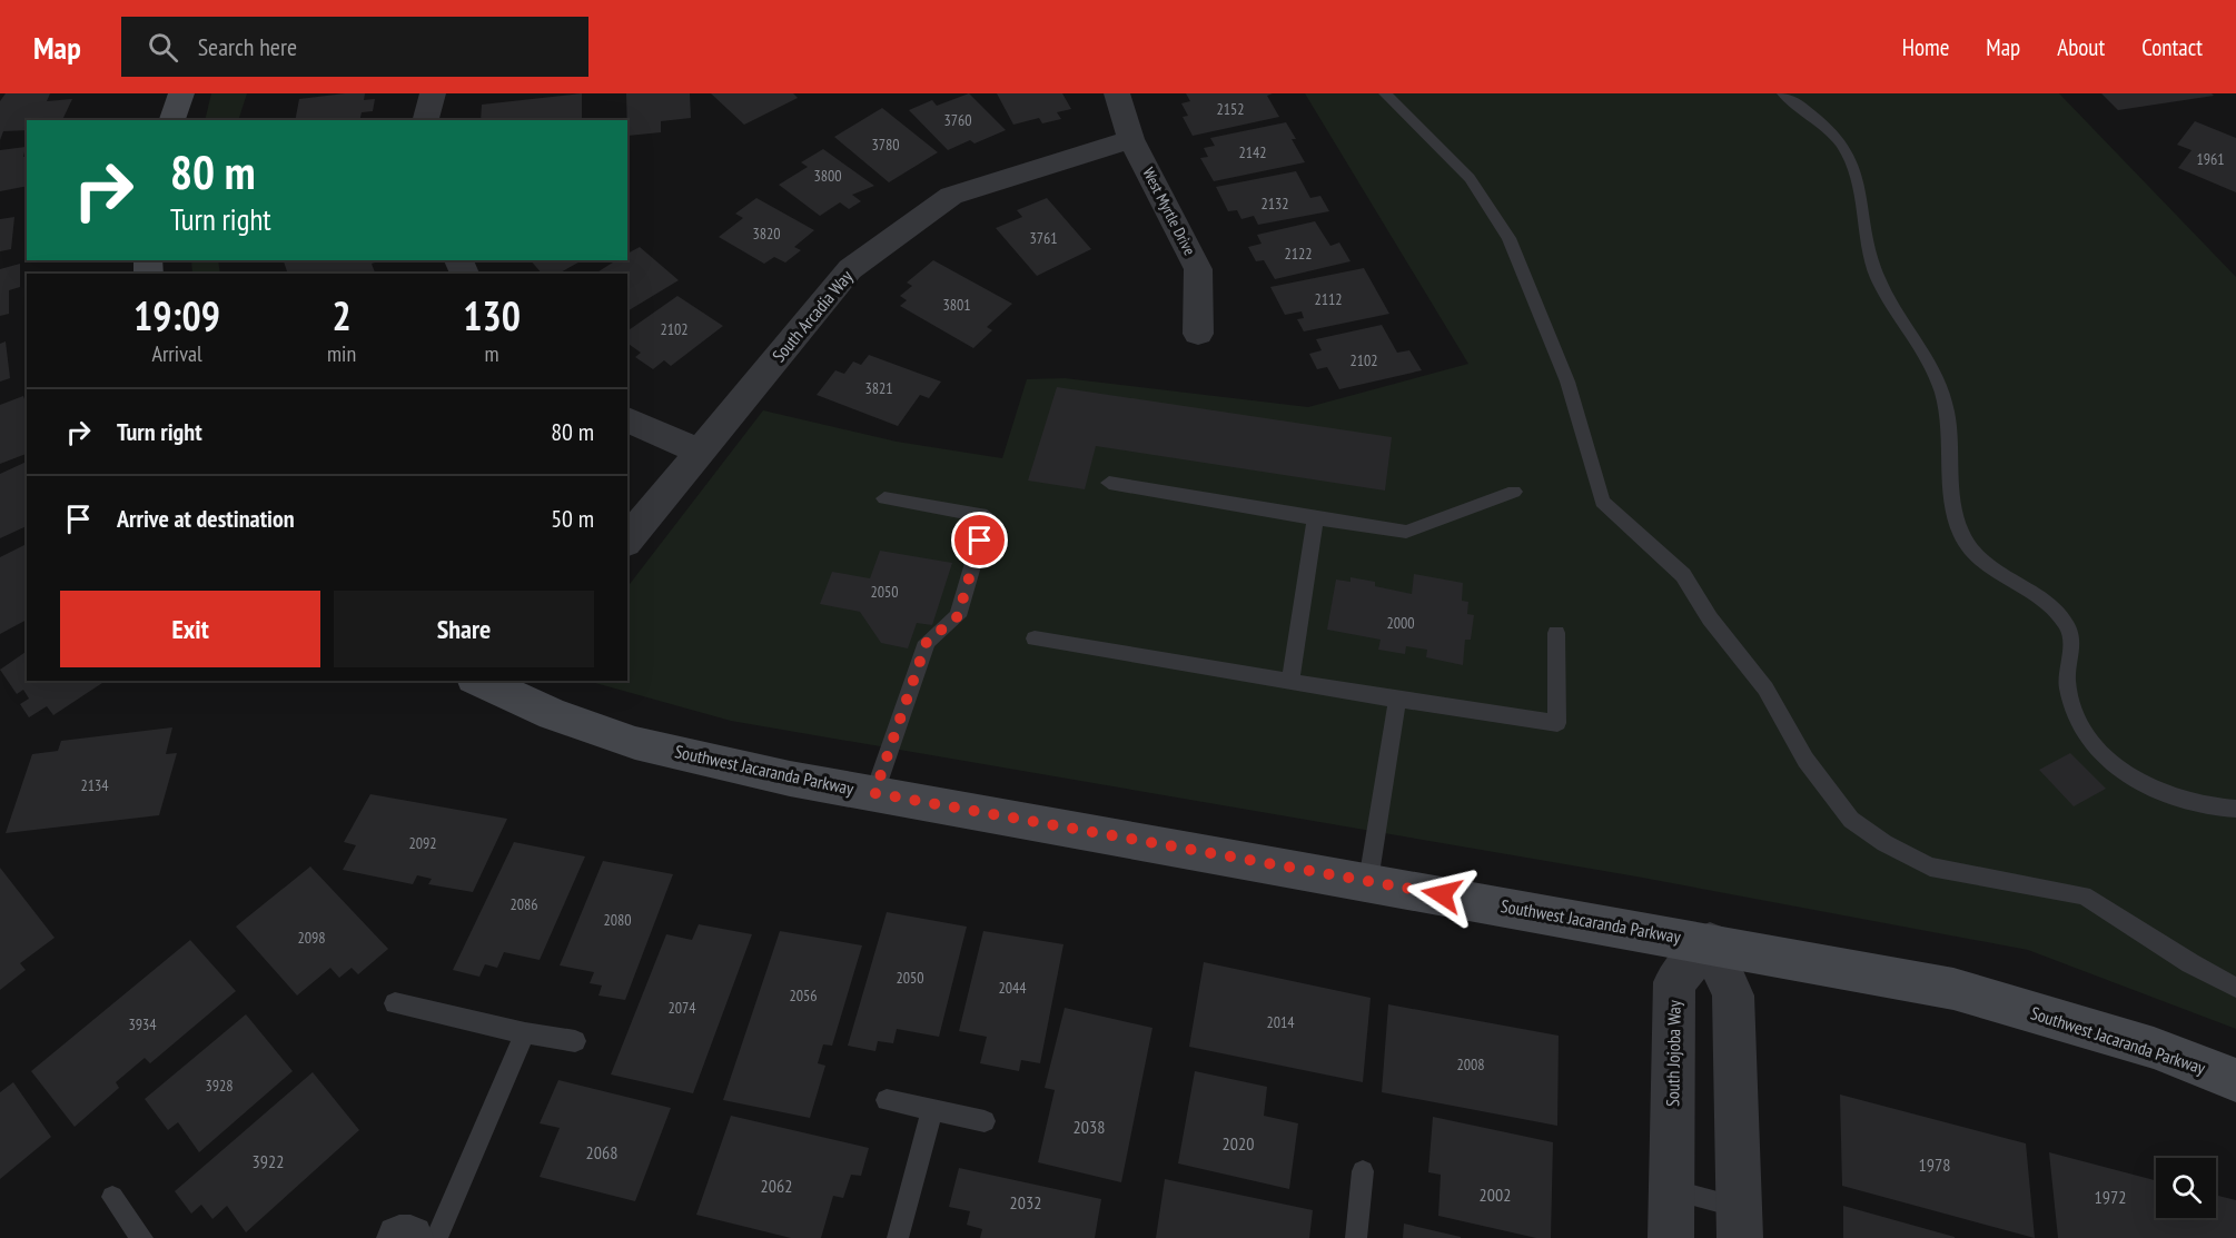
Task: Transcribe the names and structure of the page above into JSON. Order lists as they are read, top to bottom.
{
  "streets": {
    "street": [
      "West Myrtle Drive",
      "South Arcadia Way",
      "Southwest Jacaranda Parkway",
      "South Jojoba Way"
    ]
  },
  "crossings": [
    ["West Myrtle Drive", "South Arcadia Way"],
    ["Southwest Jacaranda Parkway", "South Jojoba Way"]
  ],
  "house_numbers": [
    "2152",
    "3760",
    "3780",
    "2142",
    "1961",
    "3800",
    "2132",
    "3820",
    "3761",
    "2122",
    "2112",
    "3801",
    "2102",
    "2102",
    "3821",
    "2050",
    "2000",
    "2134",
    "2092",
    "2086",
    "2080",
    "2098",
    "2050",
    "2044",
    "2056",
    "2074",
    "2014",
    "3934",
    "2008",
    "3928",
    "2038",
    "2020",
    "2068",
    "3922",
    "1978",
    "2062",
    "2002",
    "1972",
    "2032"
  ],
  "page": {
    "header": "Map",
    "search": "Search here",
    "nav": [
      "Home",
      "Map",
      "About",
      "Contact"
    ],
    "turn": ["80 m", "Turn right"],
    "eta": [
      "19:09",
      "Arrival",
      "2",
      "min",
      "130",
      "m"
    ],
    "list": [
      {
        "name": "Turn right",
        "value": "80 m"
      },
      {
        "name": "Arrive at destination",
        "value": "50 m"
      }
    ],
    "buttons": ["Exit", "Share"]
  }
}
